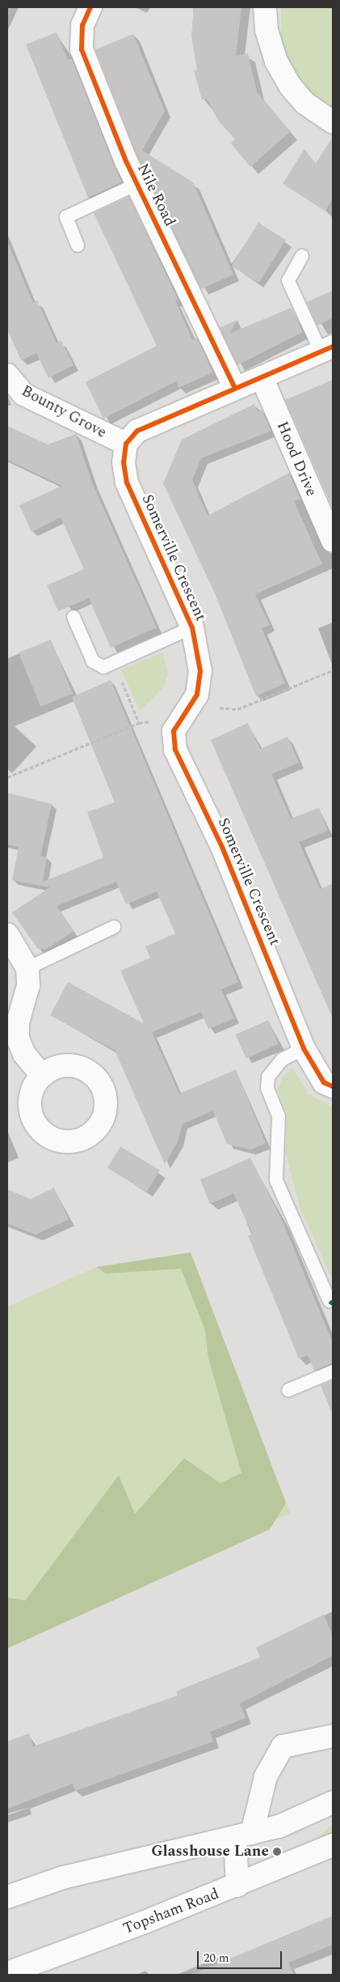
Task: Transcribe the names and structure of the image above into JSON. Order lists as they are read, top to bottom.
{
  "streets": {
    "street": [
      "Nile Road",
      "Bounty Grove",
      "Hood Drive",
      "Somerville Crescent",
      "Topsham Road"
    ]
  },
  "crossings": [
    ["Bounty Grove", "Somerville Crescent"]
  ],
  "places": ["Glasshouse Lane"],
  "scale_bar": "20 m"
}
